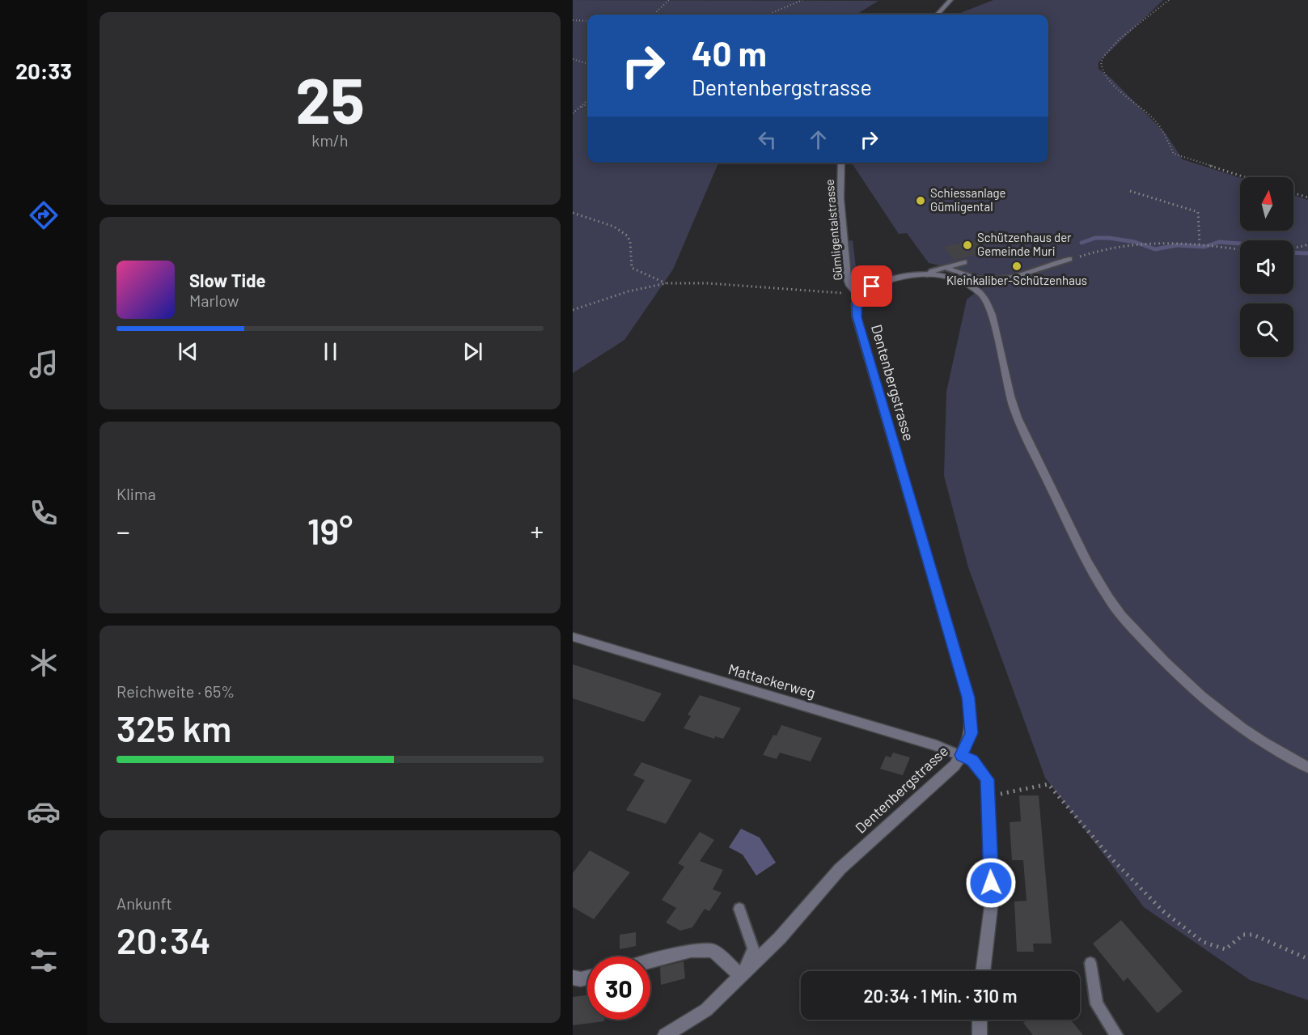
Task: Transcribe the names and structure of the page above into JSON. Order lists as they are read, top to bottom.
{
  "streets": {
    "street": ["Gümligentalstrasse", "Dentenbergstrasse", "Mattackerweg"]
  },
  "crossings": [
    ["Gümligentalstrasse", "Dentenbergstrasse"],
    ["Dentenbergstrasse", "Mattackerweg"]
  ],
  "places": ["Schiessanlage Gümligental", "Schützenhaus der Gemeinde Muri", "Kleinkaliber-Schützenhaus"],
  "north": "top",
  "page": {
    "tabs": "20:33",
    "tile": [
      ["25", "km/h"],
      "Klima",
      ["Reichweite · 65%", "325 km"],
      ["Ankunft", "20:34"]
    ],
    "turn": ["40 m", "Dentenbergstrasse"],
    "song": ["Slow Tide", "Marlow"],
    "heat": ["−", "19°", "+"],
    "limit": "30",
    "trip": "20:34 · 1 Min. · 310 m"
  }
}
